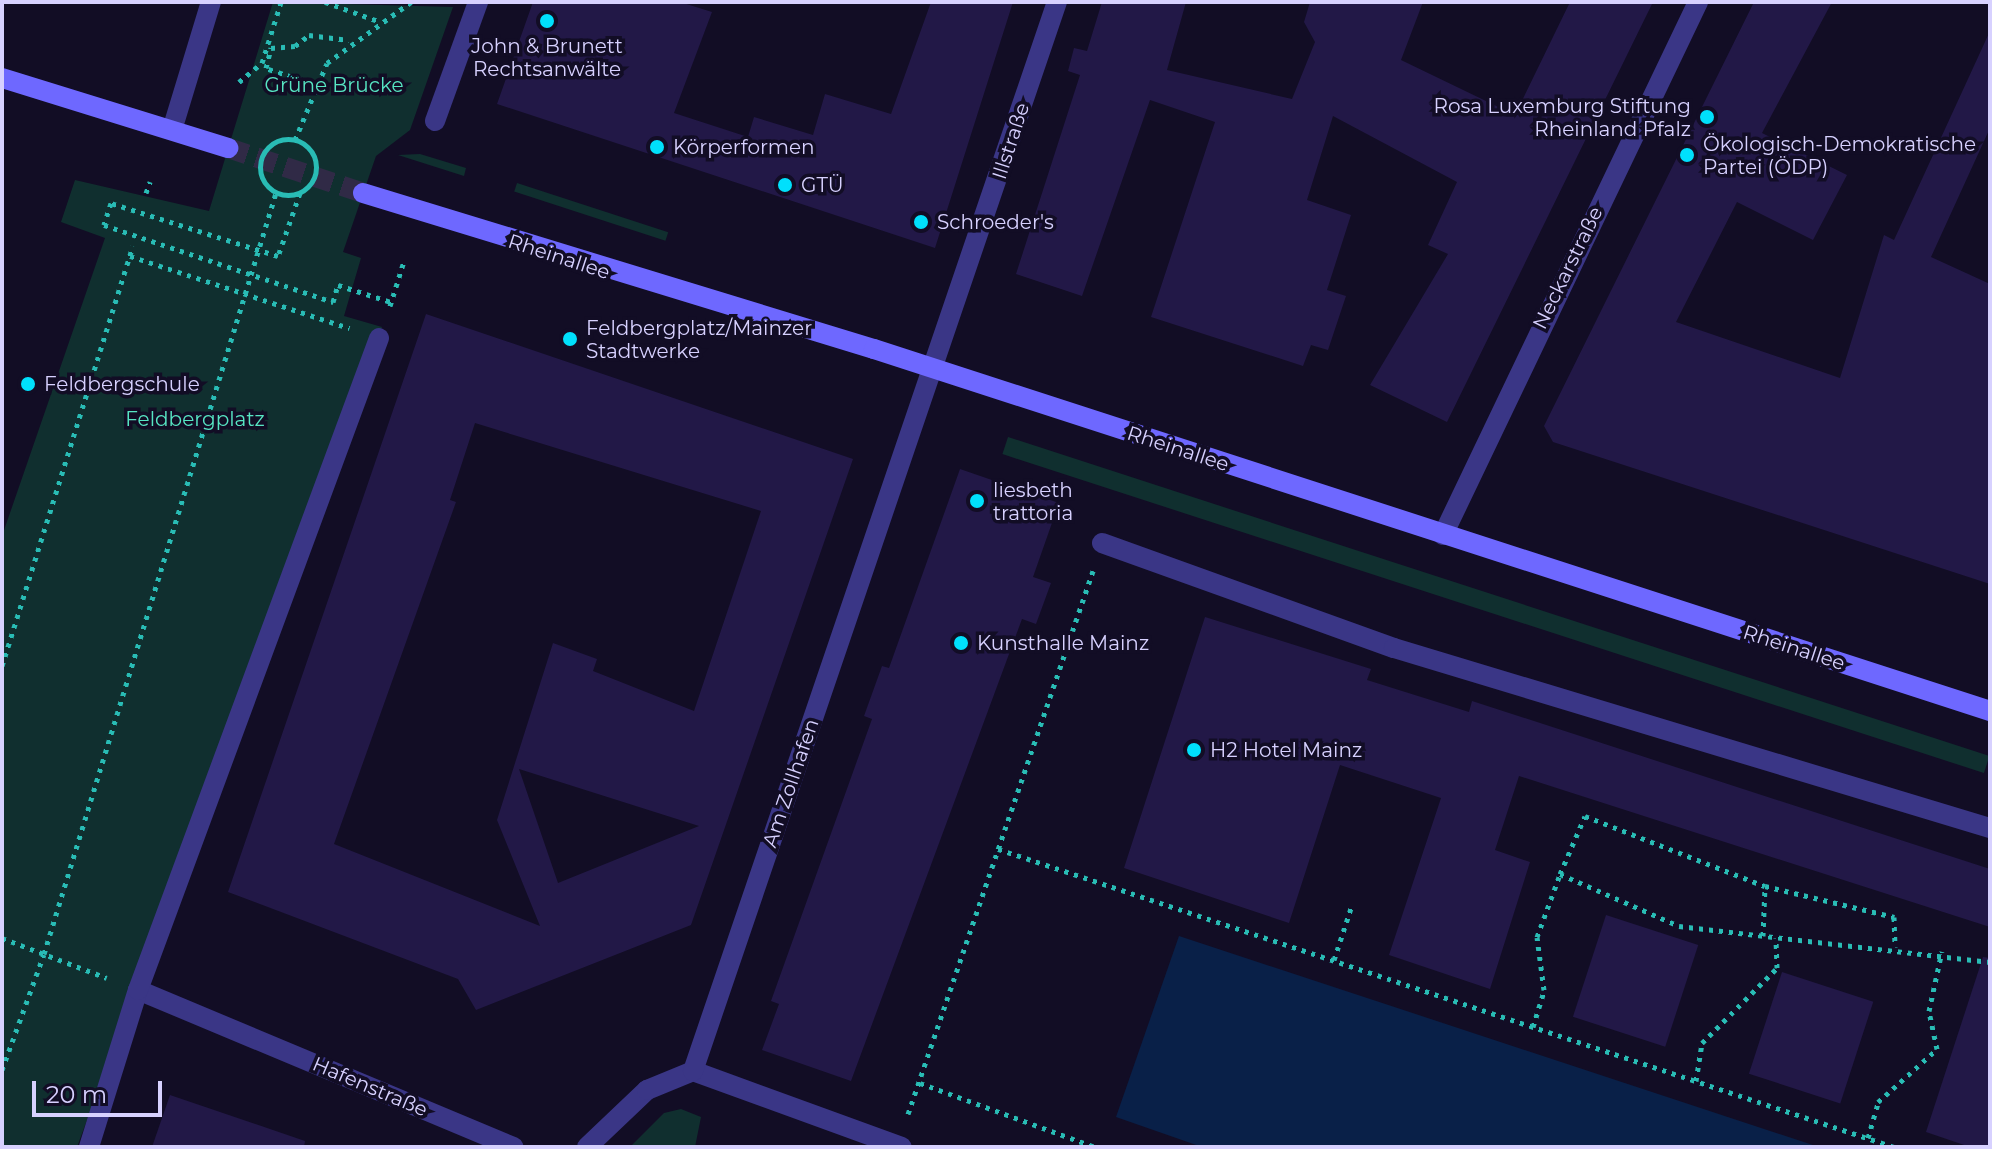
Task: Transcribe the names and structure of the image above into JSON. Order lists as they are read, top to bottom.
{
  "streets": {
    "main road": ["Rheinallee"],
    "street": [
      "Illstraße",
      "Neckarstraße",
      "Am Zollhafen",
      "Hafenstraße"
    ]
  },
  "crossings": [
    ["Illstraße", "Rheinallee"],
    ["Illstraße", "Am Zollhafen"],
    ["Rheinallee", "Neckarstraße"],
    ["Rheinallee", "Am Zollhafen"]
  ],
  "parks": ["Grüne Brücke", "Feldbergplatz"],
  "places": [
    "John & Brunett Rechtsanwälte",
    "Rosa Luxemburg Stiftung Rheinland Pfalz",
    "Körperformen",
    "Ökologisch-Demokratische Partei (ÖDP)",
    "GTÜ",
    "Schroeder's",
    "Feldbergplatz/Mainzer Stadtwerke",
    "Feldbergschule",
    "liesbeth trattoria",
    "Kunsthalle Mainz",
    "H2 Hotel Mainz"
  ],
  "scale_bar": "20 m"
}
